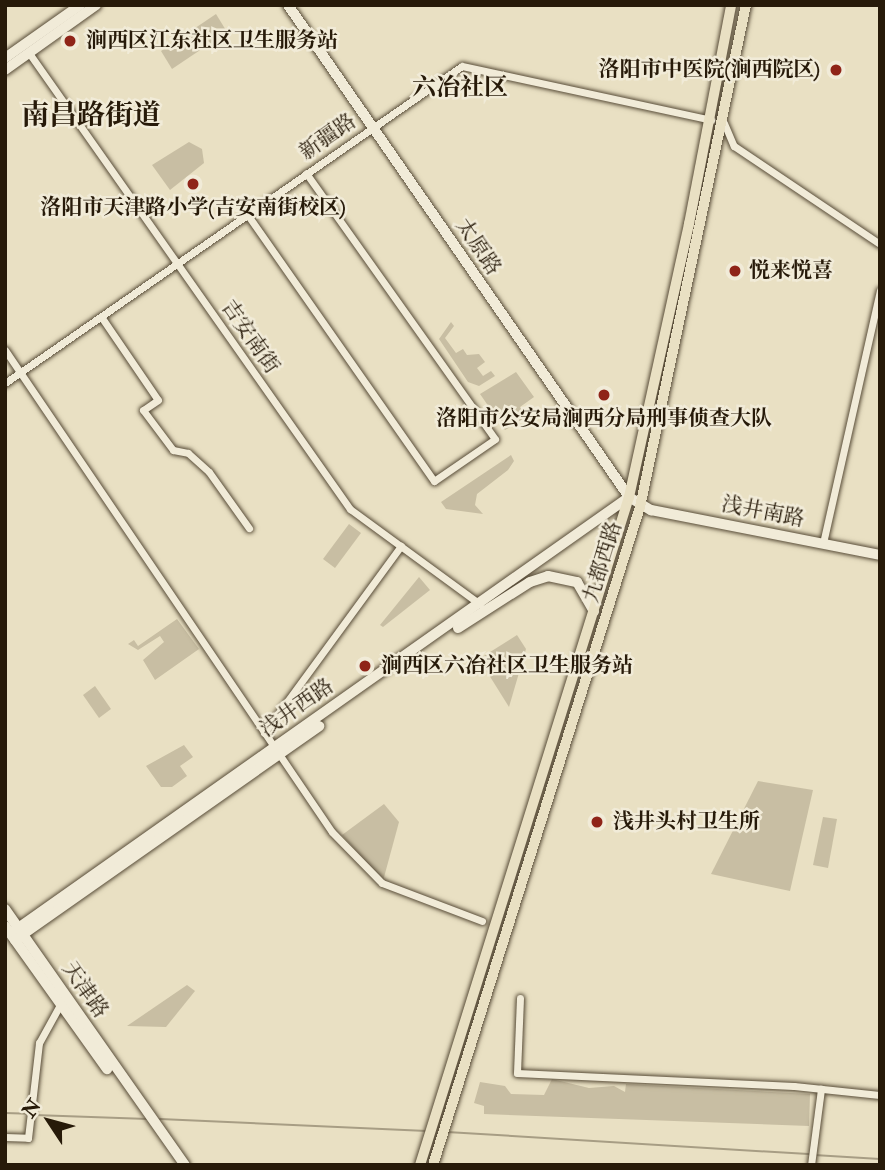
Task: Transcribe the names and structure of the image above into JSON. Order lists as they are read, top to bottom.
{
  "streets": {
    "main road": [
      "太原路",
      "浅井南路",
      "九都西路",
      "浅井西路",
      "天津路"
    ],
    "street": ["新疆路", "吉安南街"]
  },
  "crossings": [
    ["新疆路", "太原路"],
    ["新疆路", "吉安南街"],
    ["新疆路", "九都西路"],
    ["太原路", "浅井南路"],
    ["太原路", "九都西路"],
    ["太原路", "浅井西路"],
    ["吉安南街", "浅井西路"],
    ["浅井南路", "九都西路"],
    ["九都西路", "浅井西路"],
    ["浅井西路", "天津路"]
  ],
  "districts": ["六冶社区", "南昌路街道"],
  "places": [
    "涧西区江东社区卫生服务站",
    "洛阳市中医院(涧西院区)",
    "洛阳市天津路小学(吉安南街校区)",
    "悦来悦喜",
    "洛阳市公安局涧西分局刑事侦查大队",
    "涧西区六冶社区卫生服务站",
    "浅井头村卫生所"
  ],
  "north": "top left"
}
